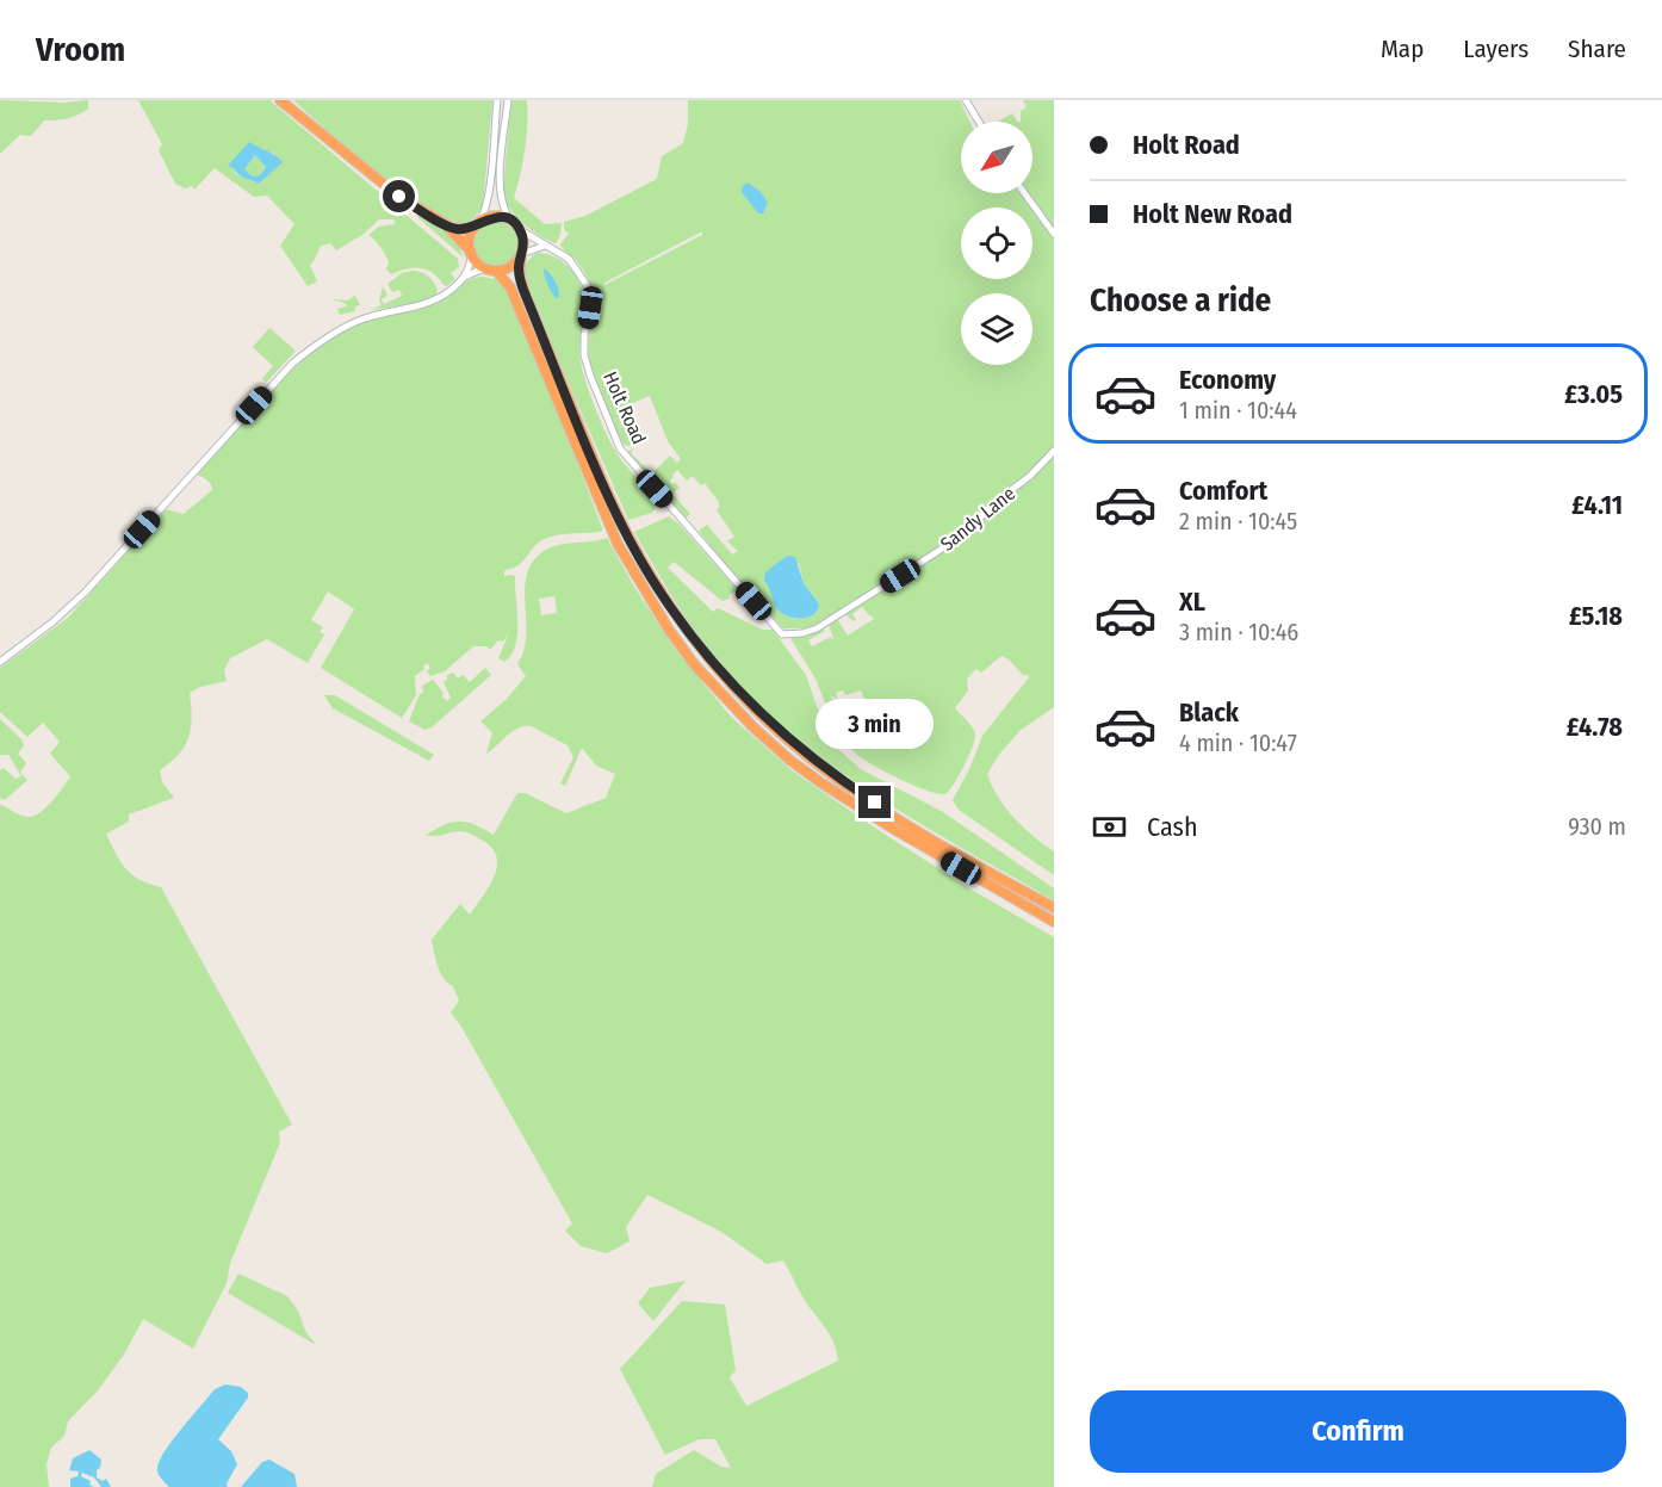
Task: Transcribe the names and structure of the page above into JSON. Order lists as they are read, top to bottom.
{
  "streets": {
    "street": ["Holt Road", "Sandy Lane"]
  },
  "crossings": [
    ["Holt Road", "Sandy Lane"]
  ],
  "north": "bottom left",
  "page": {
    "header": "Vroom",
    "nav": ["Map", "Layers", "Share"],
    "banner": ["Holt Road", "Holt New Road"],
    "heading": "Choose a ride",
    "list": [
      {
        "name": "Economy",
        "note": "1 min · 10:44",
        "value": "£3.05"
      },
      {
        "name": "Comfort",
        "note": "2 min · 10:45",
        "value": "£4.11"
      },
      {
        "name": "XL",
        "note": "3 min · 10:46",
        "value": "£5.18"
      },
      {
        "name": "Black",
        "note": "4 min · 10:47",
        "value": "£4.78"
      }
    ],
    "bubble": "3 min",
    "pay": ["Cash", "930 m"],
    "buttons": "Confirm"
  }
}
